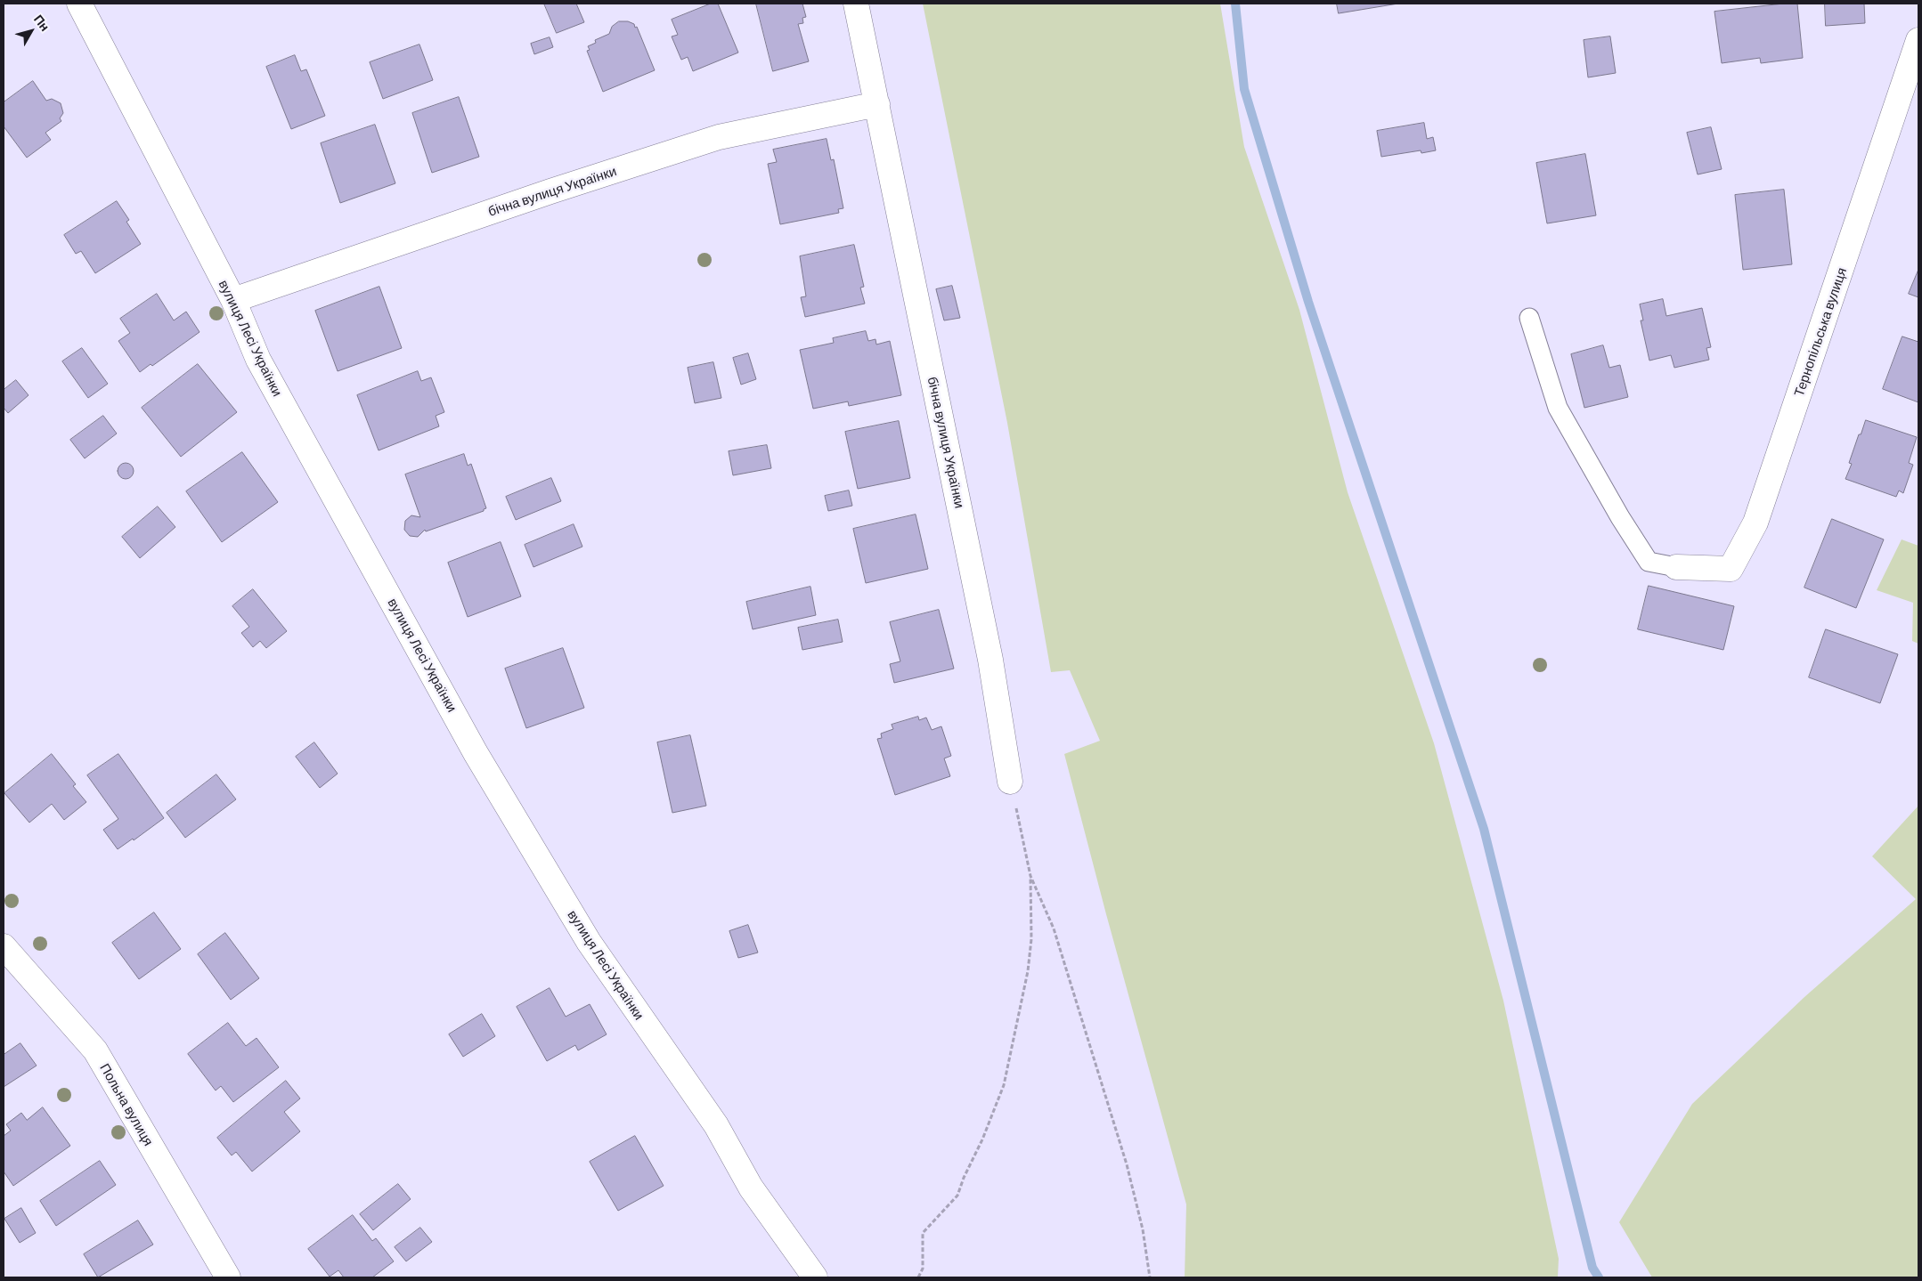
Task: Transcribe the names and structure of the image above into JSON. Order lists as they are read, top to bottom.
{
  "streets": {
    "street": [
      "бічна вулиця Українки",
      "Тернопільська вулиця",
      "вулиця Лесі Українки",
      "Польна вулиця"
    ]
  },
  "crossings": [
    ["бічна вулиця Українки", "вулиця Лесі Українки"]
  ],
  "north": "top right"
}
